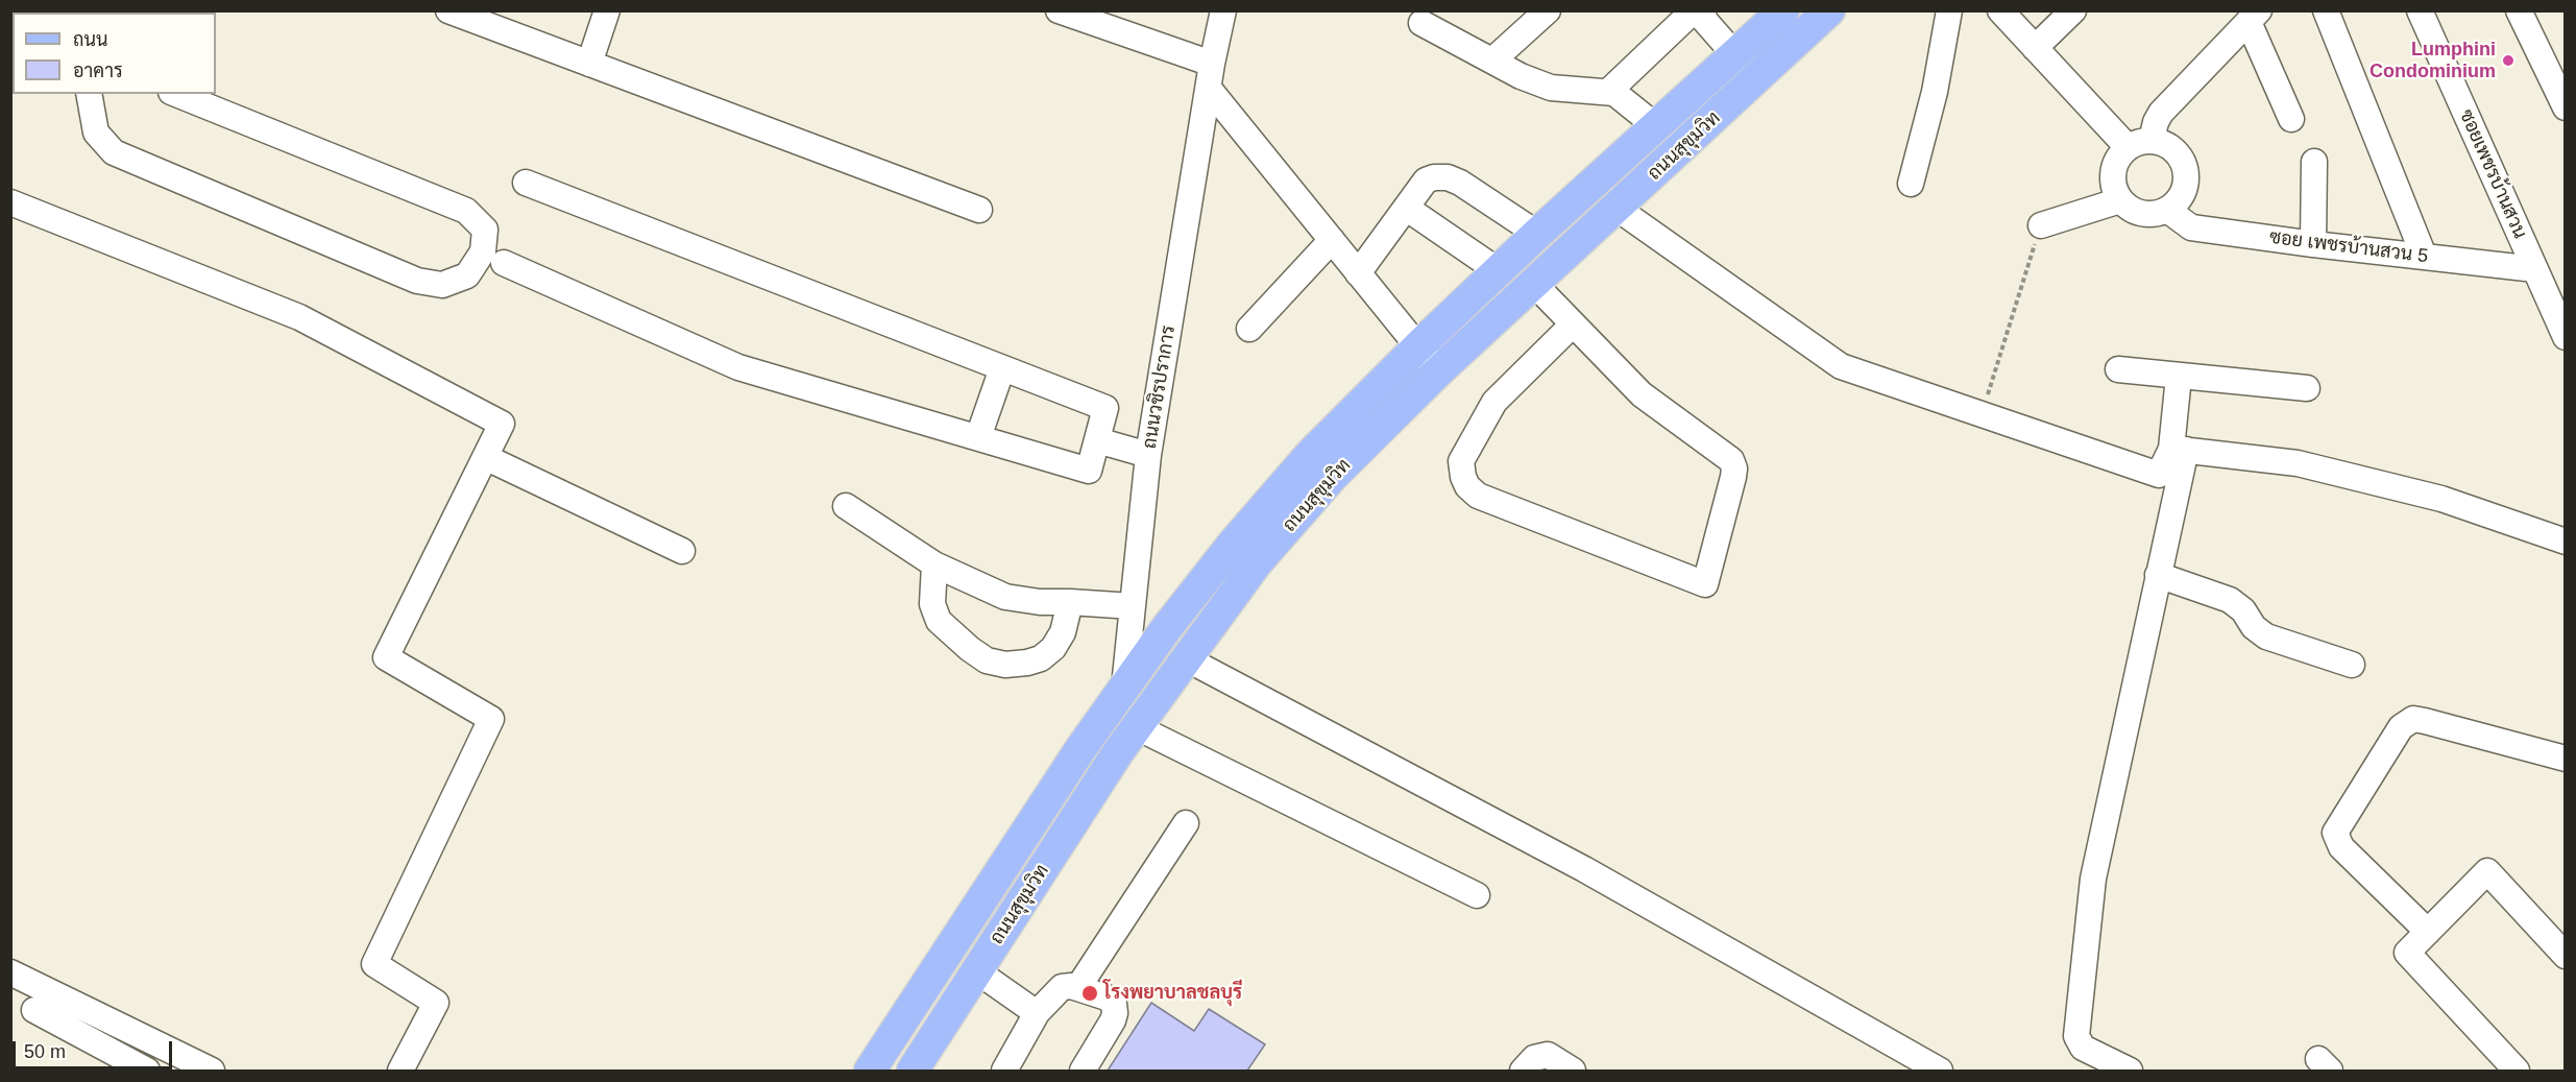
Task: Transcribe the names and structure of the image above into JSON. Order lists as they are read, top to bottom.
{
  "streets": {
    "main road": ["ถนนสุขุมวิท"],
    "street": ["ซอยเพชรบ้านสวน", "ซอย เพชรบ้านสวน 5", "ถนนวชิรปราการ"]
  },
  "crossings": [
    ["ถนนสุขุมวิท", "ถนนวชิรปราการ"],
    ["ซอยเพชรบ้านสวน", "ซอย เพชรบ้านสวน 5"]
  ],
  "places": ["Lumphini Condominium", "โรงพยาบาลชลบุรี"],
  "legend": ["ถนน", "อาคาร"],
  "scale_bar": "50 m"
}
